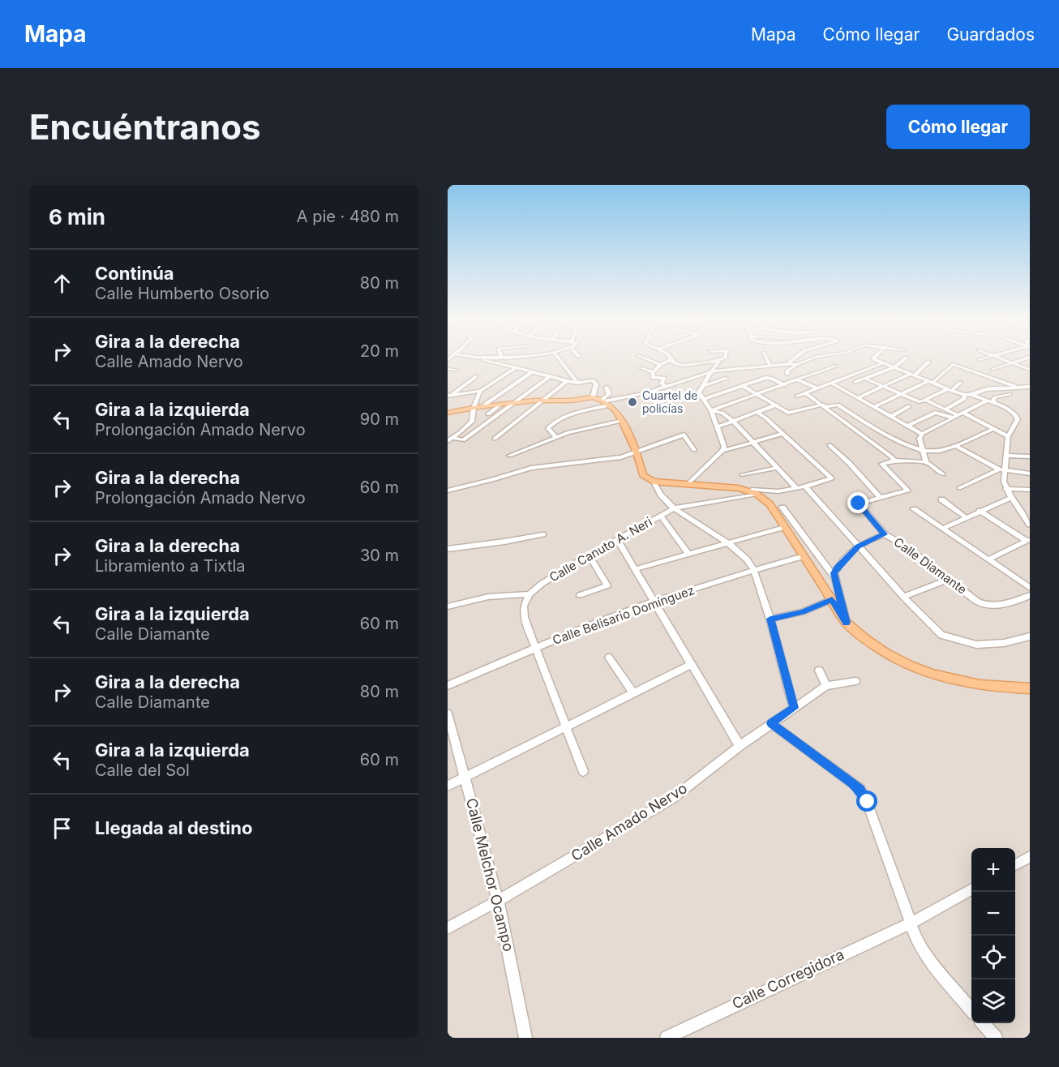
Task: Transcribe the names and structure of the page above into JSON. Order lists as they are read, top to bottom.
{
  "streets": {
    "street": [
      "Calle Canuto A. Neri",
      "Calle Diamante",
      "Calle Belisario Domínguez",
      "Calle Amado Nervo",
      "Calle Melchor Ocampo",
      "Calle Corregidora"
    ]
  },
  "crossings": [
    ["Calle Amado Nervo", "Calle Melchor Ocampo"]
  ],
  "places": ["Cuartel de policías"],
  "page": {
    "header": "Mapa",
    "nav": ["Mapa", "Cómo llegar", "Guardados"],
    "buttons": "Cómo llegar",
    "title": "Encuéntranos",
    "heading": ["6 min", "A pie · 480 m"],
    "list": [
      ["Continúa", "Calle Humberto Osorio", "80 m"],
      ["Gira a la derecha", "Calle Amado Nervo", "20 m"],
      ["Gira a la izquierda", "Prolongación Amado Nervo", "90 m"],
      ["Gira a la derecha", "Prolongación Amado Nervo", "60 m"],
      ["Gira a la derecha", "Libramiento a Tixtla", "30 m"],
      ["Gira a la izquierda", "Calle Diamante", "60 m"],
      ["Gira a la derecha", "Calle Diamante", "80 m"],
      ["Gira a la izquierda", "Calle del Sol", "60 m"],
      "Llegada al destino"
    ],
    "map_buttons": ["+", "−"]
  }
}
